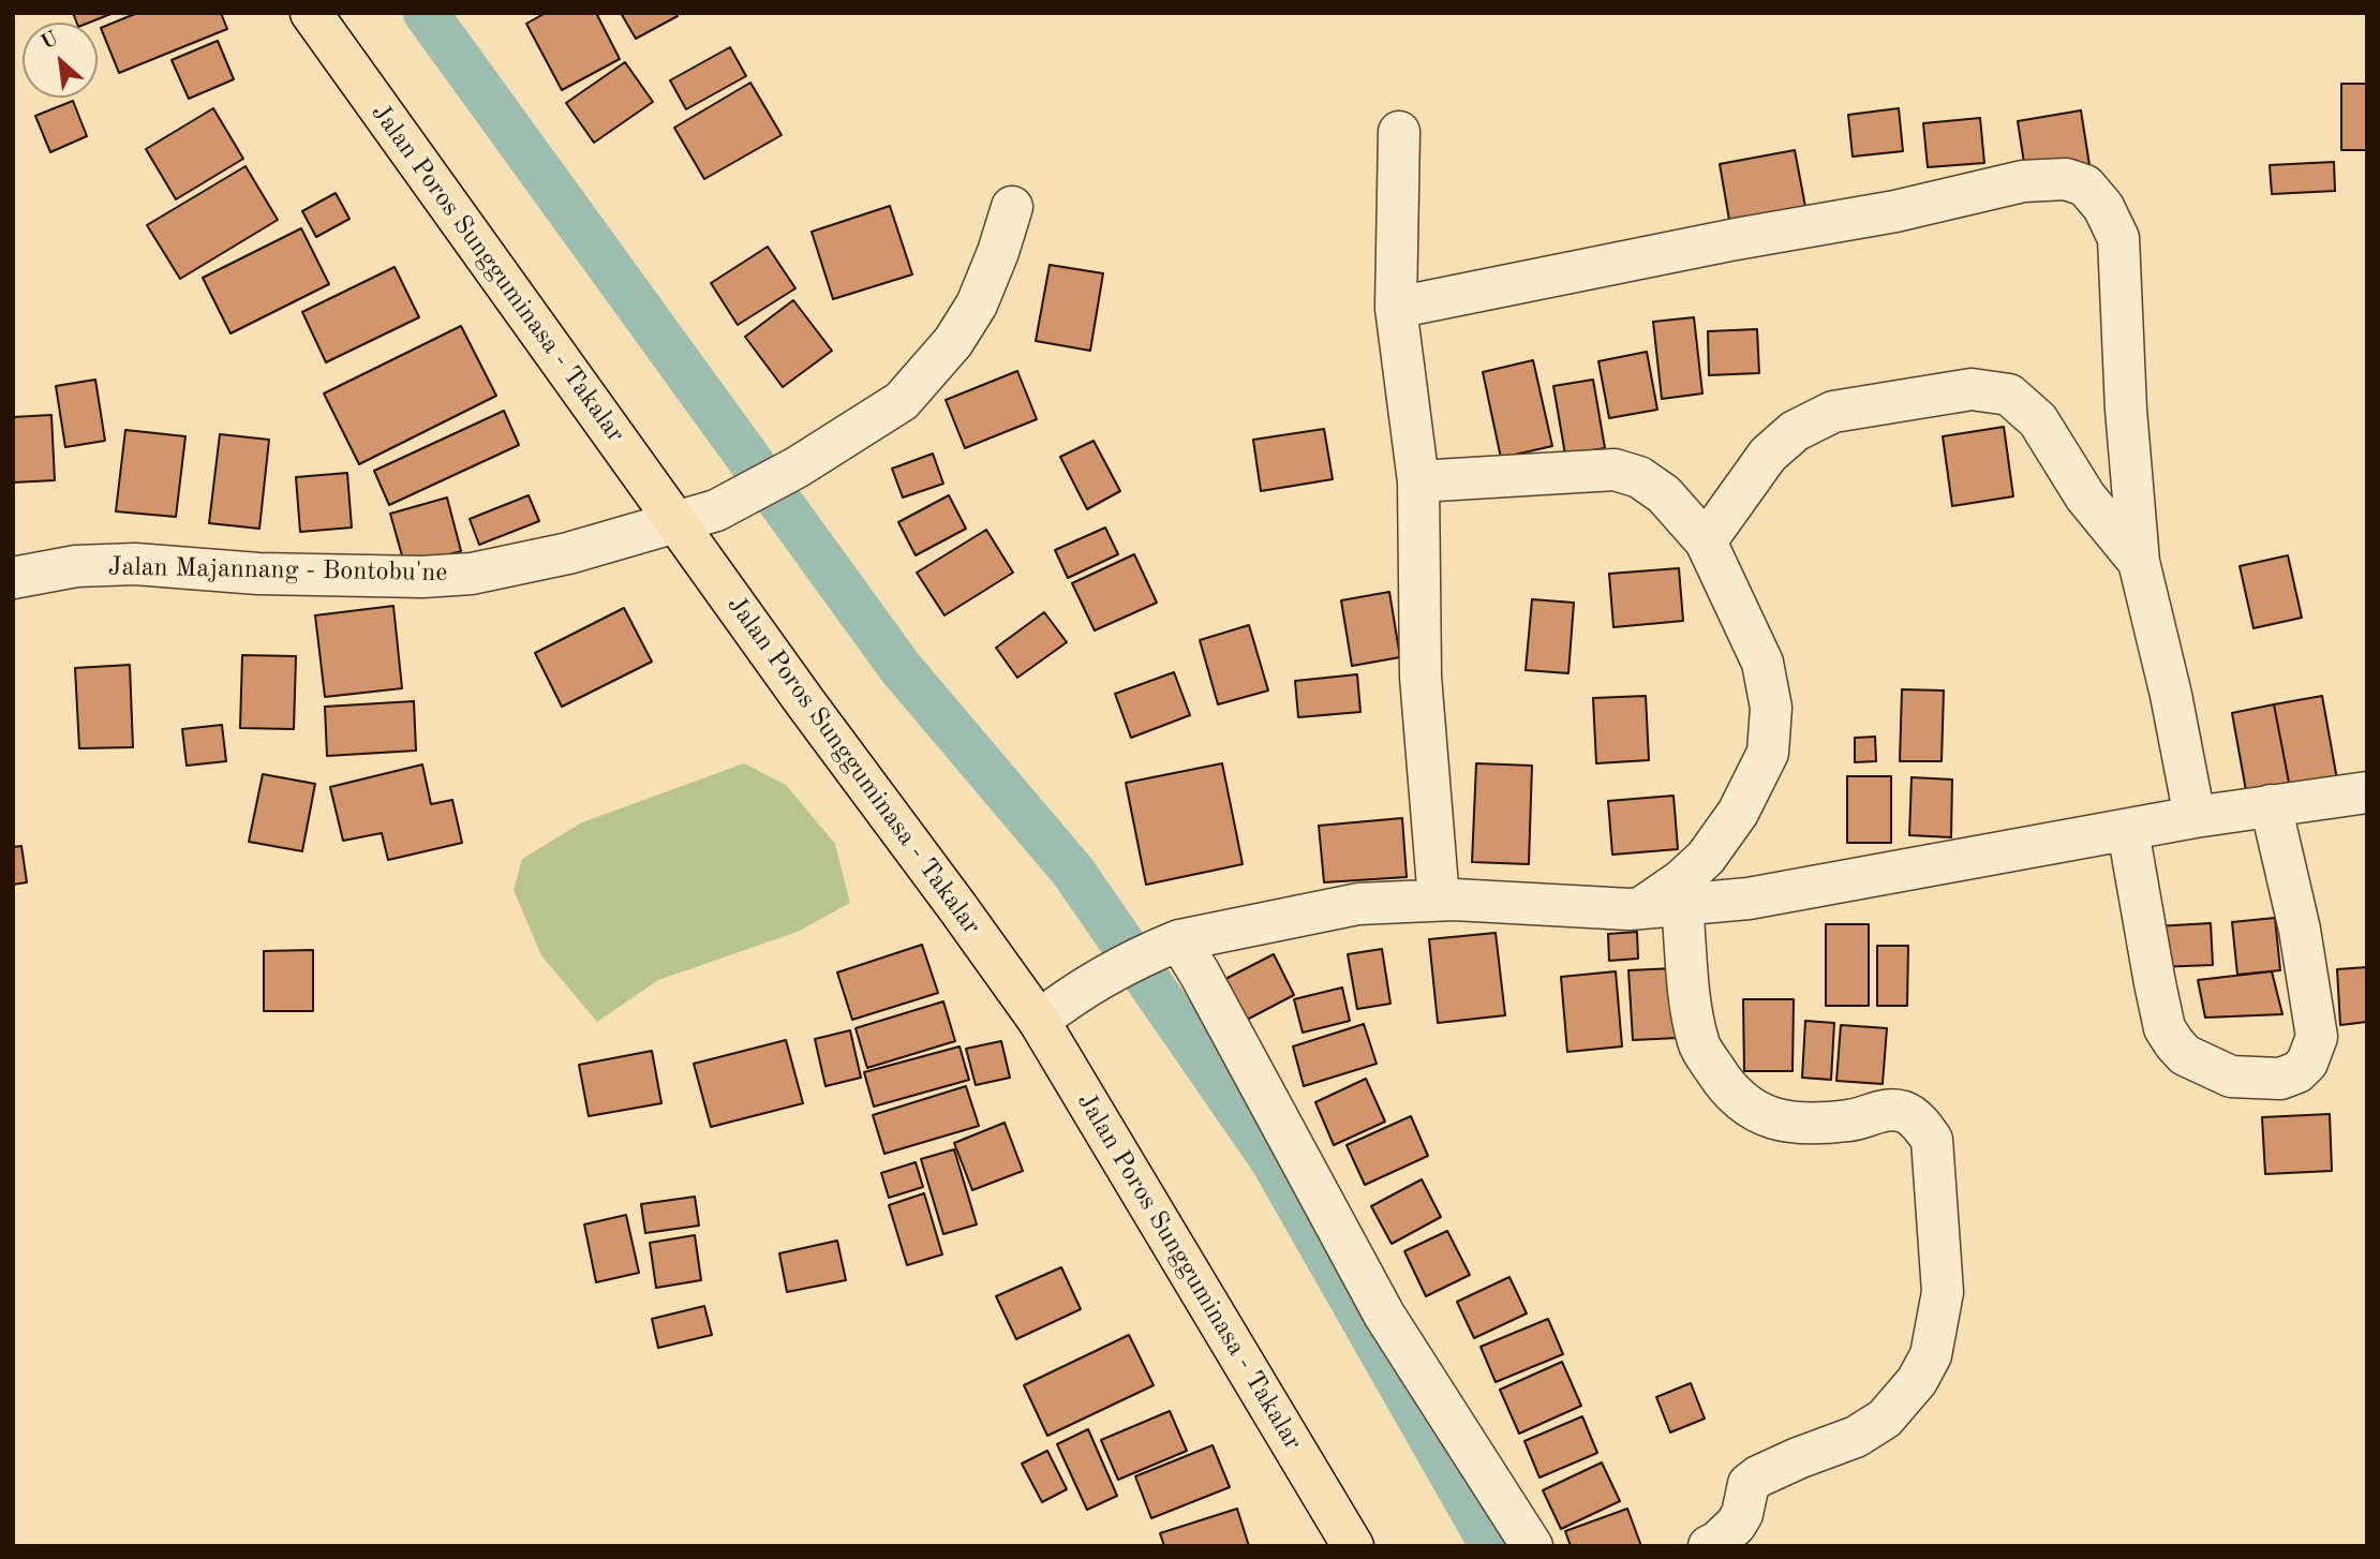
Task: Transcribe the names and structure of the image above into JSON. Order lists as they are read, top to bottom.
{
  "streets": {
    "highway": ["Jalan Poros Sungguminasa - Takalar"],
    "street": ["Jalan Majannang - Bontobu'ne"]
  },
  "crossings": [
    ["Jalan Poros Sungguminasa - Takalar", "Jalan Majannang - Bontobu'ne"]
  ],
  "north": "top left"
}
